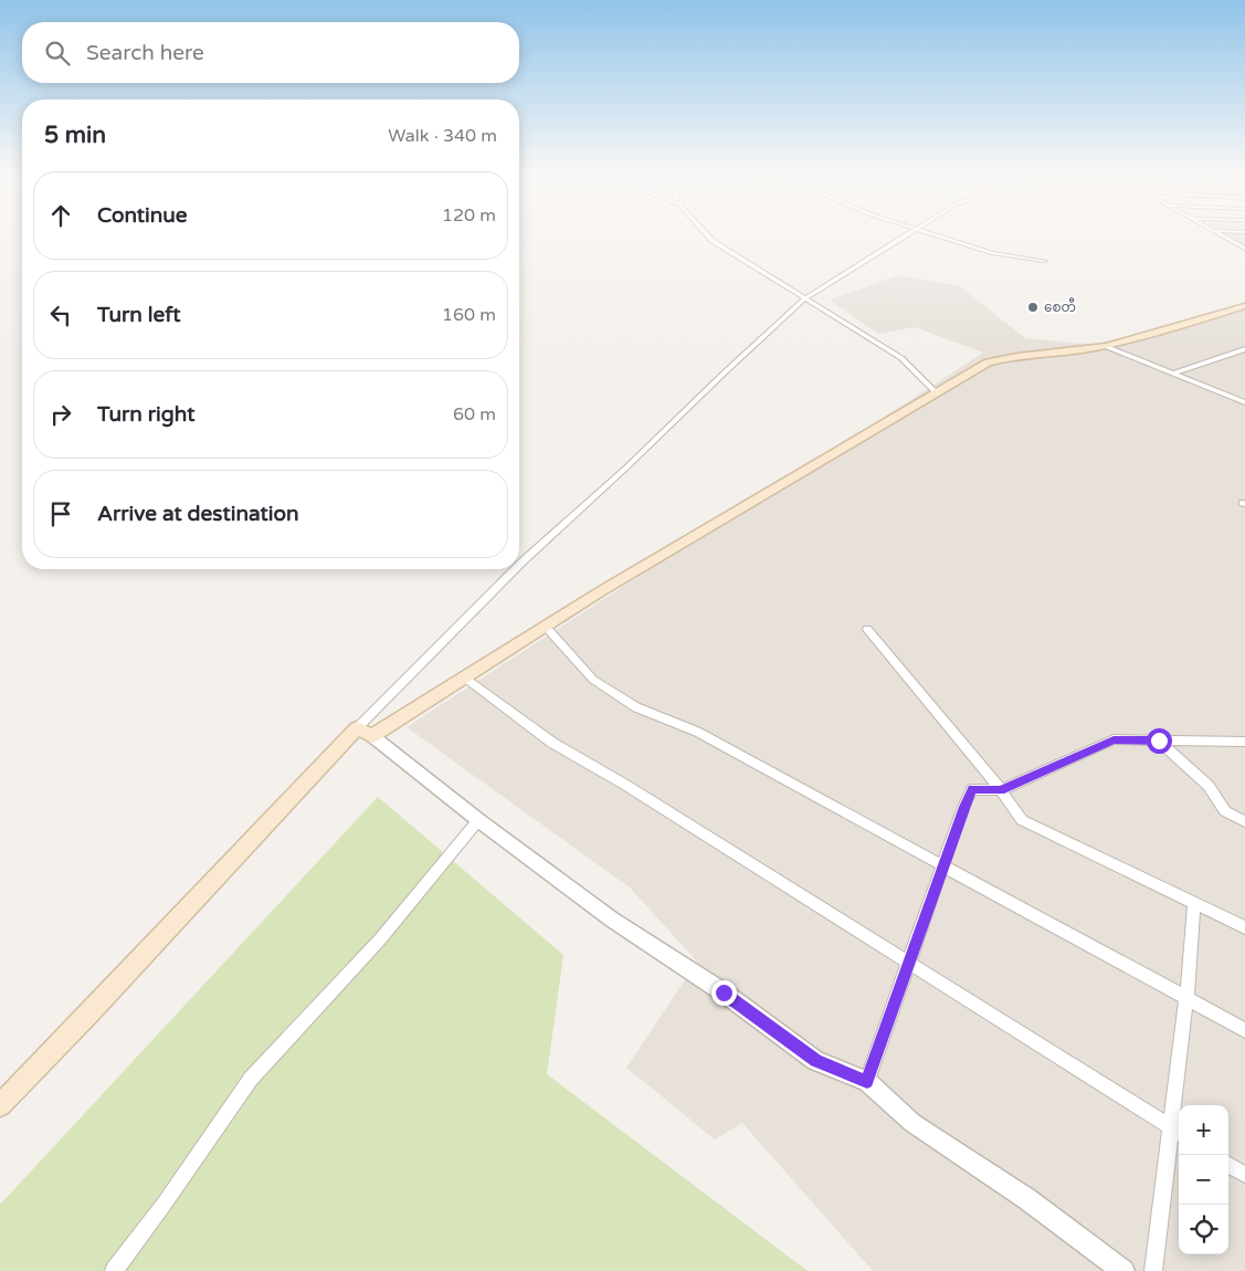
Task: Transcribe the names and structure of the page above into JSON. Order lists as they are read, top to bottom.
{
  "places": ["စေတီ"],
  "page": {
    "search": "Search here",
    "heading": ["5 min", "Walk · 340 m"],
    "list": [
      ["Continue", "120 m"],
      ["Turn left", "160 m"],
      ["Turn right", "60 m"],
      "Arrive at destination"
    ],
    "map_buttons": ["+", "−"]
  }
}
